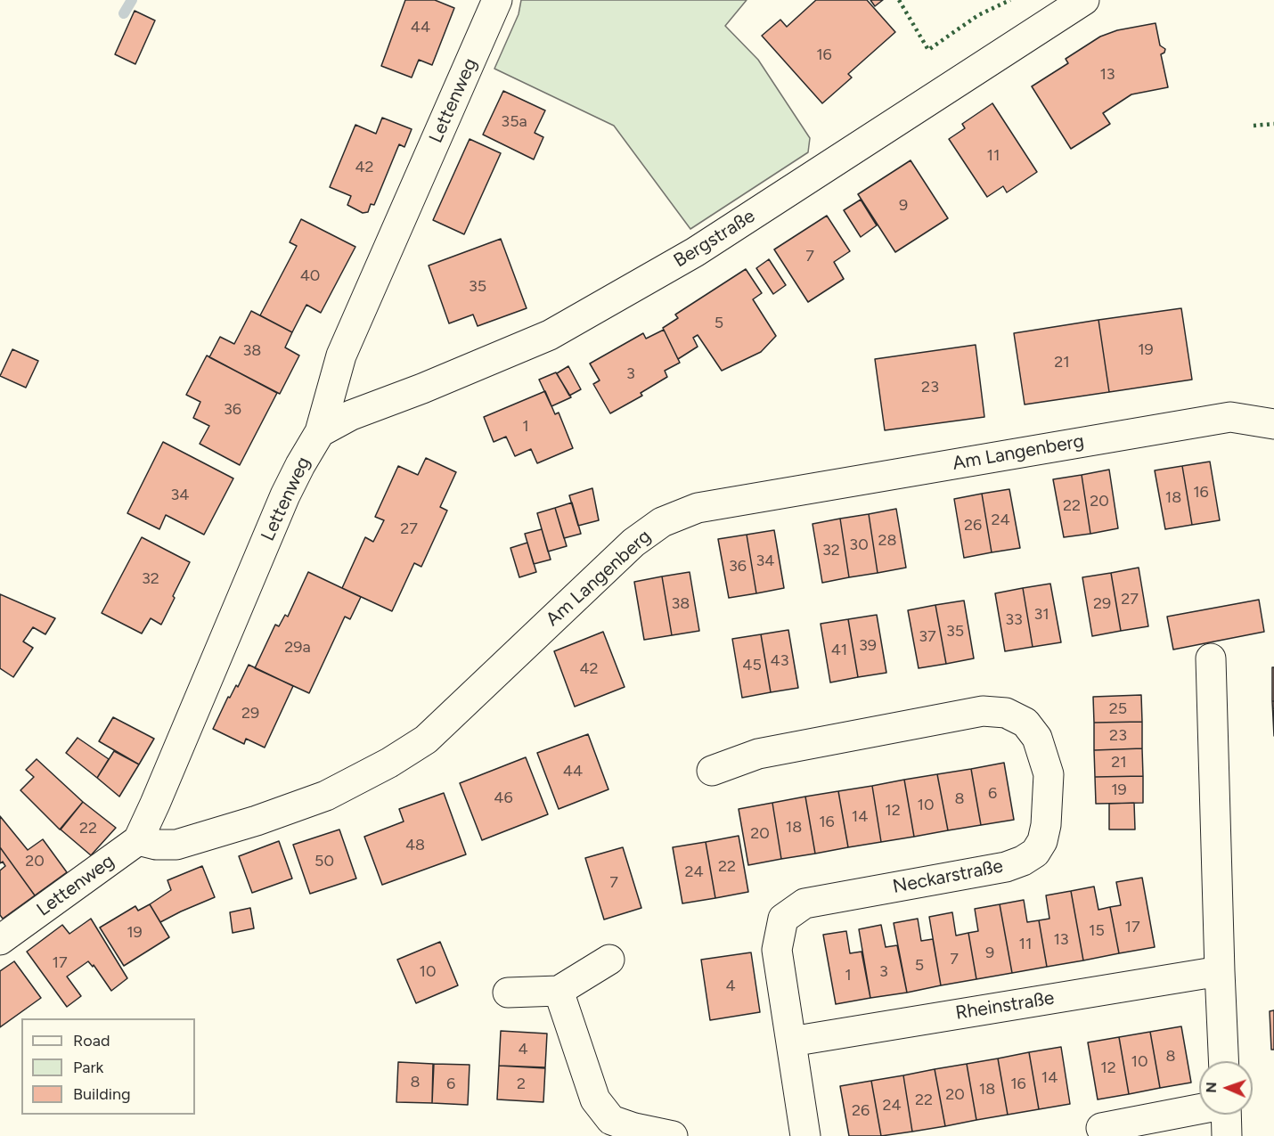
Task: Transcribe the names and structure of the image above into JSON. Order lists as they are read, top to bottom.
{
  "streets": {
    "street": [
      "Lettenweg",
      "Bergstraße",
      "Am Langenberg",
      "Neckarstraße",
      "Rheinstraße"
    ]
  },
  "crossings": [
    ["Lettenweg", "Bergstraße"],
    ["Lettenweg", "Am Langenberg"],
    ["Neckarstraße", "Rheinstraße"]
  ],
  "house_numbers": [
    "44",
    "16",
    "13",
    "35a",
    "11",
    "42",
    "9",
    "7",
    "40",
    "35",
    "5",
    "19",
    "38",
    "21",
    "3",
    "23",
    "36",
    "1",
    "16",
    "34",
    "18",
    "20",
    "22",
    "24",
    "26",
    "27",
    "28",
    "30",
    "32",
    "34",
    "36",
    "32",
    "27",
    "38",
    "29",
    "31",
    "33",
    "35",
    "37",
    "39",
    "29a",
    "41",
    "43",
    "45",
    "42",
    "25",
    "29",
    "23",
    "21",
    "44",
    "19",
    "6",
    "46",
    "8",
    "10",
    "12",
    "14",
    "16",
    "18",
    "22",
    "20",
    "48",
    "20",
    "50",
    "22",
    "24",
    "7",
    "17",
    "15",
    "19",
    "13",
    "11",
    "9",
    "7",
    "17",
    "5",
    "10",
    "3",
    "1",
    "4",
    "4",
    "8",
    "10",
    "12",
    "14",
    "8",
    "6",
    "2",
    "16",
    "18",
    "20",
    "22",
    "24",
    "26"
  ],
  "legend": ["Road", "Park", "Building"],
  "north": "left"
}
